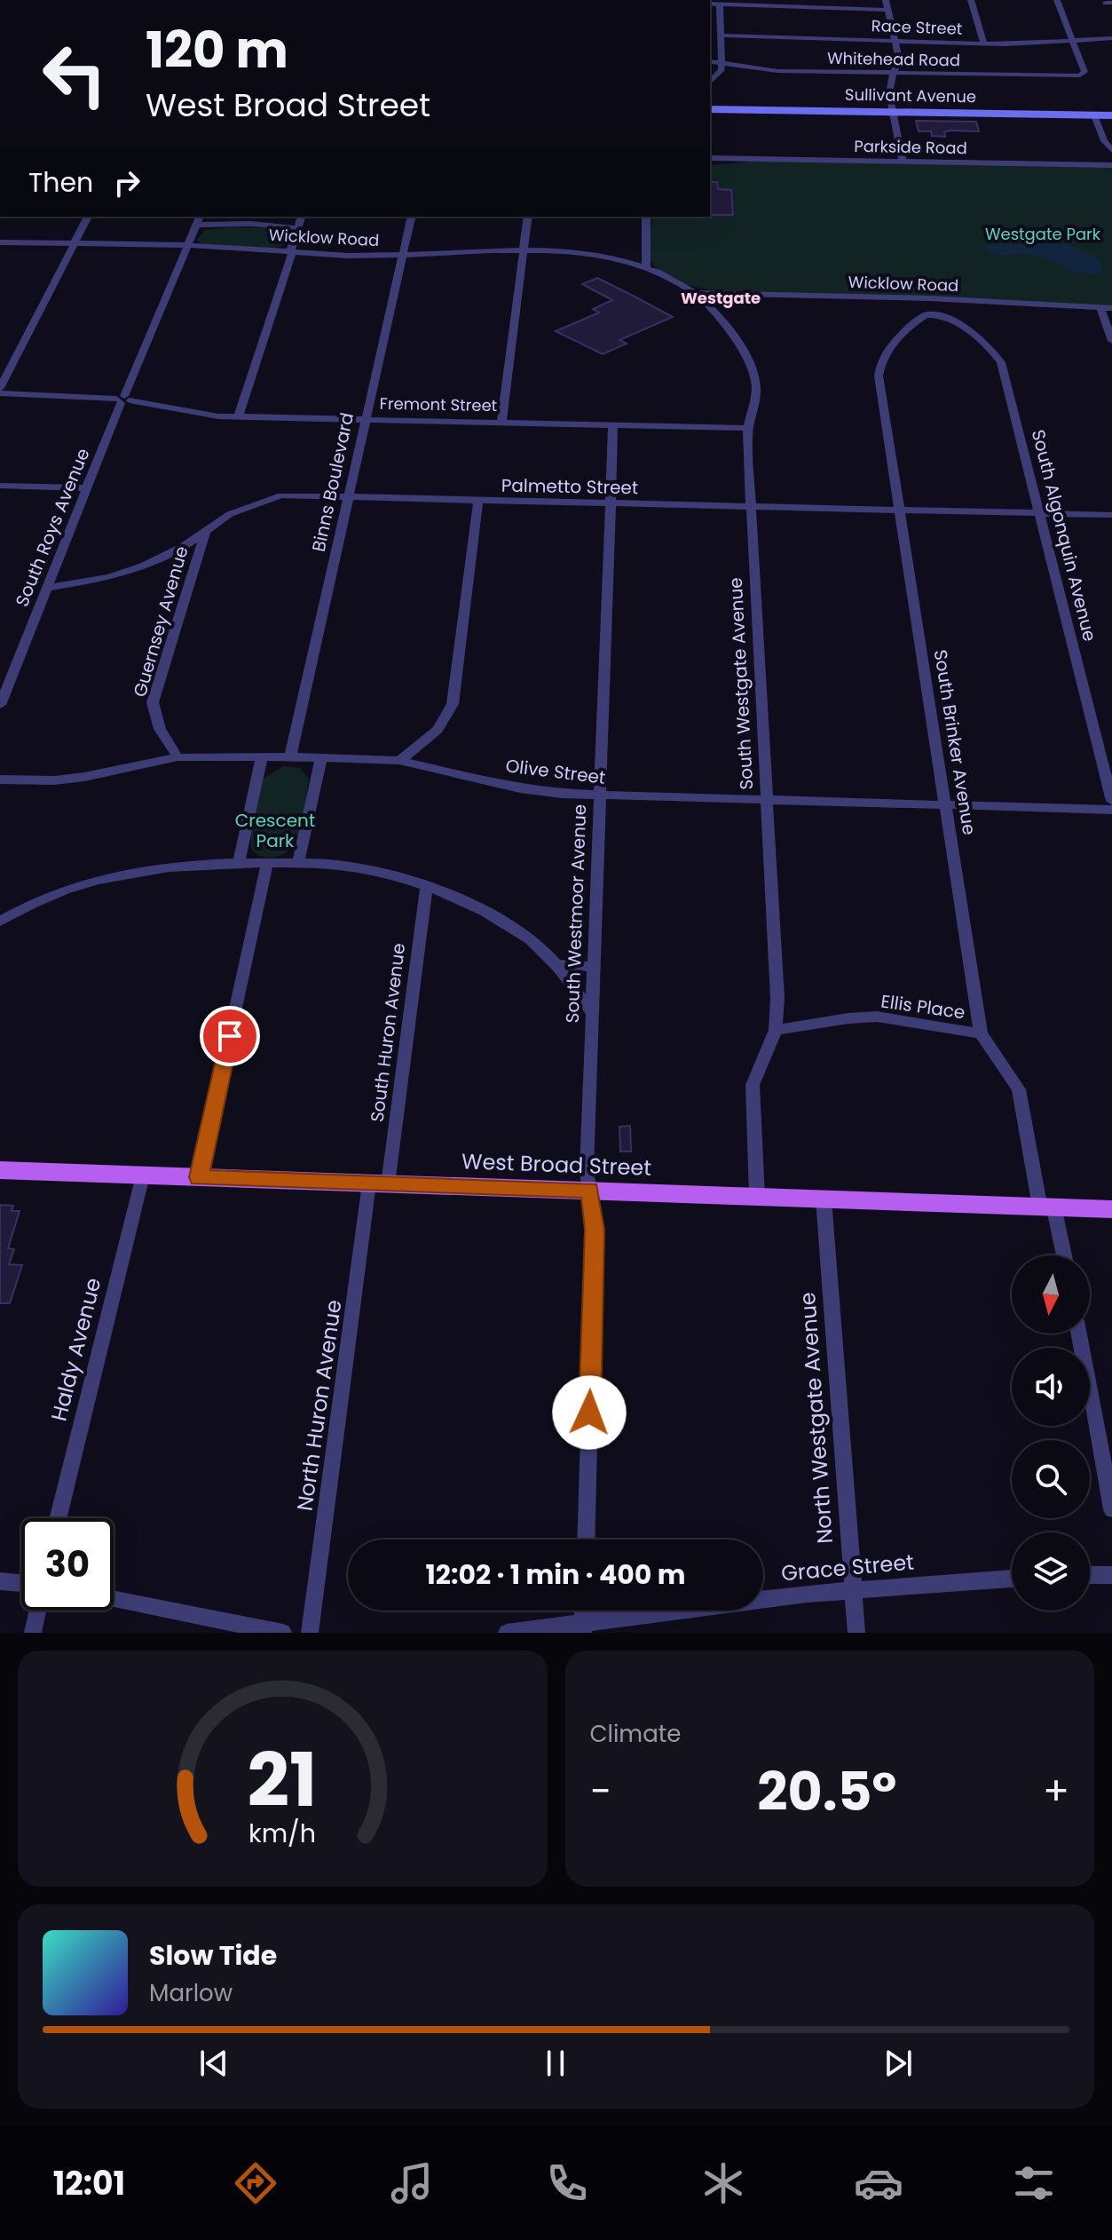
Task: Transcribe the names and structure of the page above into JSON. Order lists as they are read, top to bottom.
{
  "streets": {
    "main road": ["Sullivant Avenue", "West Broad Street"],
    "street": [
      "Race Street",
      "Whitehead Road",
      "Parkside Road",
      "Wicklow Road",
      "Fremont Street",
      "Binns Boulevard",
      "Palmetto Street",
      "South Roys Avenue",
      "South Algonquin Avenue",
      "Guernsey Avenue",
      "South Westgate Avenue",
      "South Brinker Avenue",
      "Olive Street",
      "South Westmoor Avenue",
      "Ellis Place",
      "South Huron Avenue",
      "Haldy Avenue",
      "North Huron Avenue",
      "North Westgate Avenue",
      "Grace Street"
    ]
  },
  "crossings": [
    ["Race Street", "Whitehead Road"],
    ["Wicklow Road", "Binns Boulevard"],
    ["Wicklow Road", "South Roys Avenue"],
    ["Wicklow Road", "South Westgate Avenue"],
    ["Fremont Street", "Binns Boulevard"],
    ["Fremont Street", "South Roys Avenue"],
    ["Fremont Street", "South Westgate Avenue"],
    ["Fremont Street", "South Westmoor Avenue"],
    ["Binns Boulevard", "Palmetto Street"],
    ["Binns Boulevard", "Olive Street"],
    ["Palmetto Street", "South Roys Avenue"],
    ["Palmetto Street", "South Algonquin Avenue"],
    ["Palmetto Street", "Guernsey Avenue"],
    ["Palmetto Street", "South Westgate Avenue"],
    ["Palmetto Street", "South Brinker Avenue"],
    ["Palmetto Street", "South Westmoor Avenue"],
    ["South Algonquin Avenue", "South Brinker Avenue"],
    ["Guernsey Avenue", "Olive Street"],
    ["South Westgate Avenue", "Olive Street"],
    ["South Westgate Avenue", "Ellis Place"],
    ["South Westgate Avenue", "West Broad Street"],
    ["South Brinker Avenue", "Olive Street"],
    ["South Brinker Avenue", "Ellis Place"],
    ["South Brinker Avenue", "West Broad Street"],
    ["Olive Street", "South Westmoor Avenue"],
    ["South Westmoor Avenue", "West Broad Street"],
    ["South Huron Avenue", "West Broad Street"],
    ["South Huron Avenue", "North Huron Avenue"],
    ["West Broad Street", "Haldy Avenue"],
    ["West Broad Street", "North Huron Avenue"],
    ["West Broad Street", "North Westgate Avenue"],
    ["North Westgate Avenue", "Grace Street"]
  ],
  "districts": ["Westgate"],
  "parks": ["Westgate Park", "Crescent Park"],
  "north": "bottom",
  "page": {
    "turn": ["120 m", "West Broad Street"],
    "then": "Then",
    "limit": "30",
    "trip": "12:02 · 1 min · 400 m",
    "tile": "Climate",
    "heat": ["−", "20.5°", "+"],
    "song": ["Slow Tide", "Marlow"],
    "tabs": "12:01",
    "gauge": ["21", "km/h"]
  }
}
